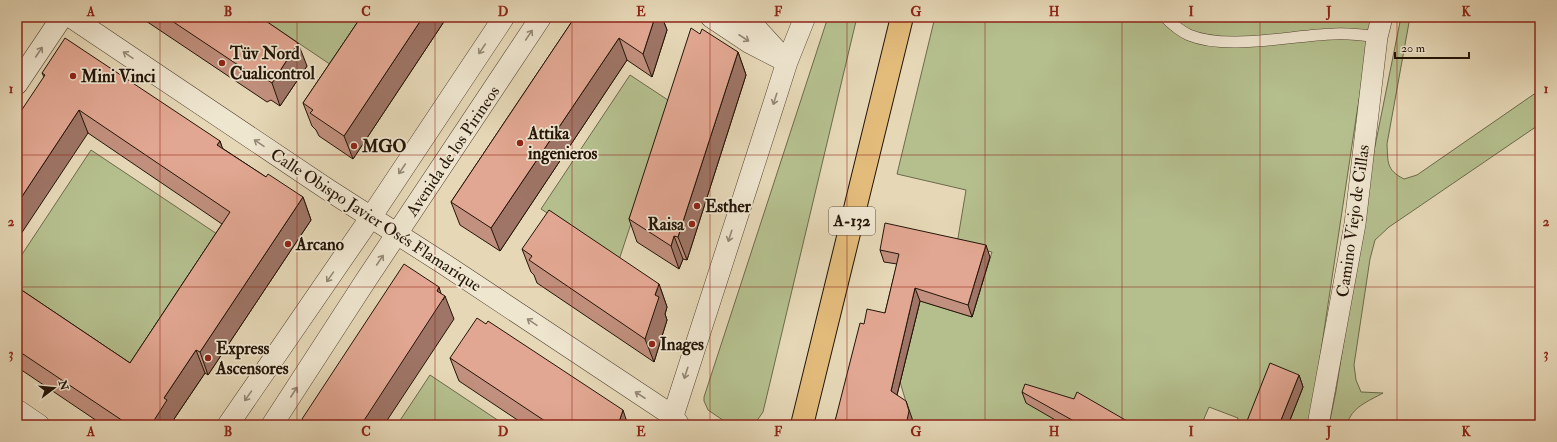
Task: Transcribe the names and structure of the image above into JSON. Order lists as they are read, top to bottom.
{
  "streets": {
    "main road": ["A-132"],
    "street": ["Avenida de los Pirineos", "Calle Obispo Javier Osés Flamarique", "Camino Viejo de Cillas"]
  },
  "crossings": [
    ["Avenida de los Pirineos", "Calle Obispo Javier Osés Flamarique"]
  ],
  "one_way": ["Calle Obispo Javier Osés Flamarique"],
  "places": [
    "Tüv Nord Cualicontrol",
    "Mini Vinci",
    "Attika ingenieros",
    "MGO",
    "Esther",
    "Raisa",
    "Arcano",
    "Inages",
    "Express Ascensores"
  ],
  "scale_bar": "20 m",
  "north": "right",
  "grid": {
    "columns": [
      "A",
      "B",
      "C",
      "D",
      "E",
      "F",
      "G",
      "H",
      "I",
      "J",
      "K"
    ],
    "rows": ["1", "2", "3"]
  }
}
